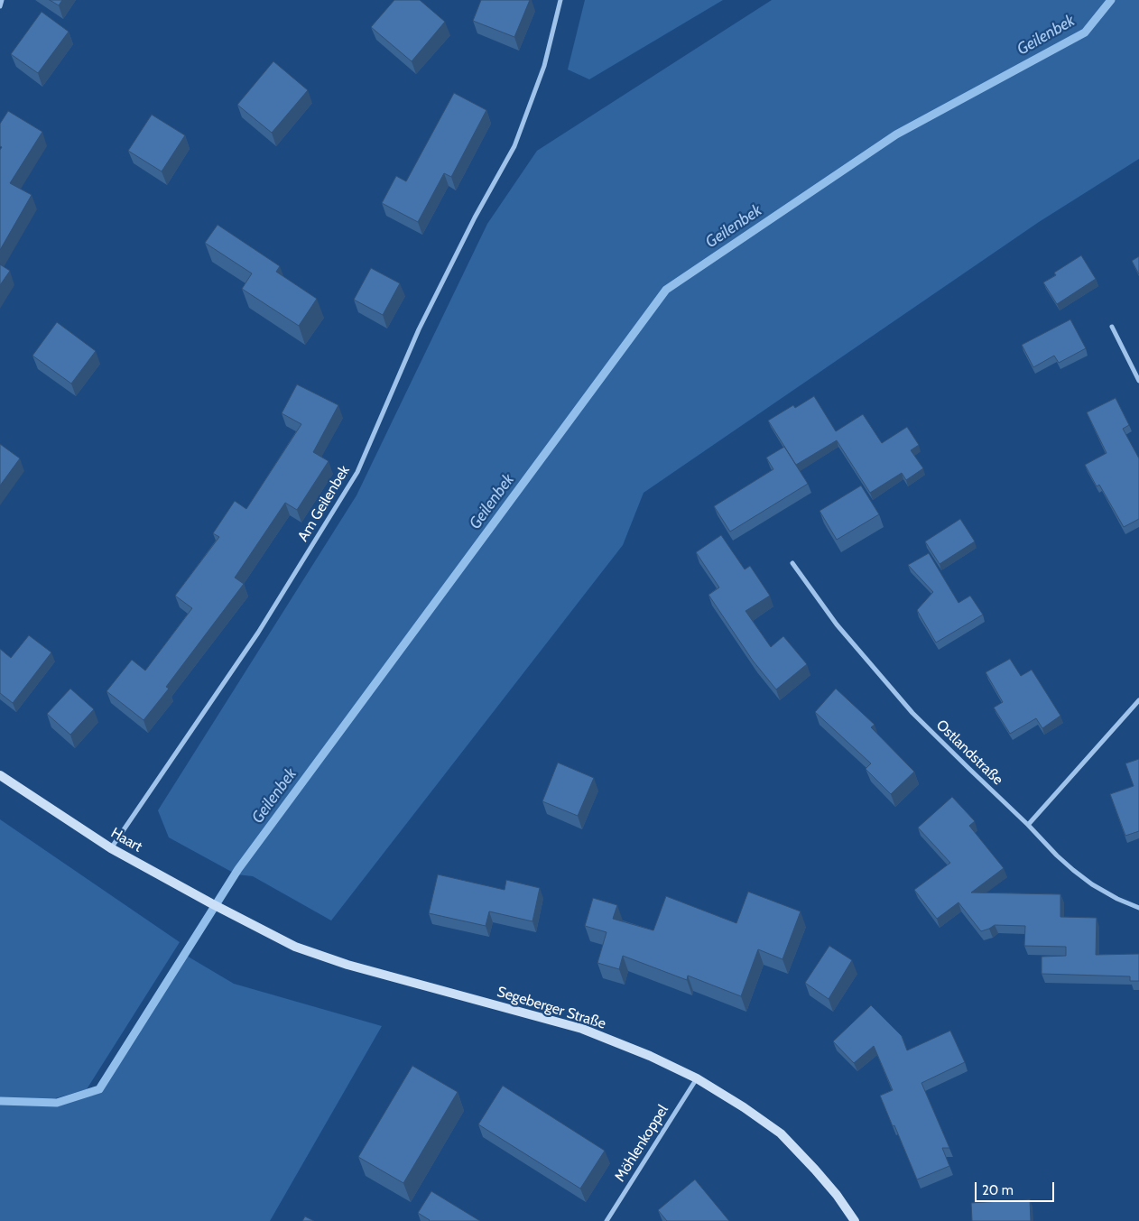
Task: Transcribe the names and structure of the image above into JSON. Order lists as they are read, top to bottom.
{
  "streets": {
    "main road": ["Haart", "Segeberger Straße"],
    "street": ["Am Geilenbek", "Ostlandstraße", "Möhlenkoppel"]
  },
  "crossings": [
    ["Am Geilenbek", "Haart"],
    ["Haart", "Segeberger Straße"],
    ["Segeberger Straße", "Möhlenkoppel"]
  ],
  "water": ["Geilenbek"],
  "scale_bar": "20 m"
}
